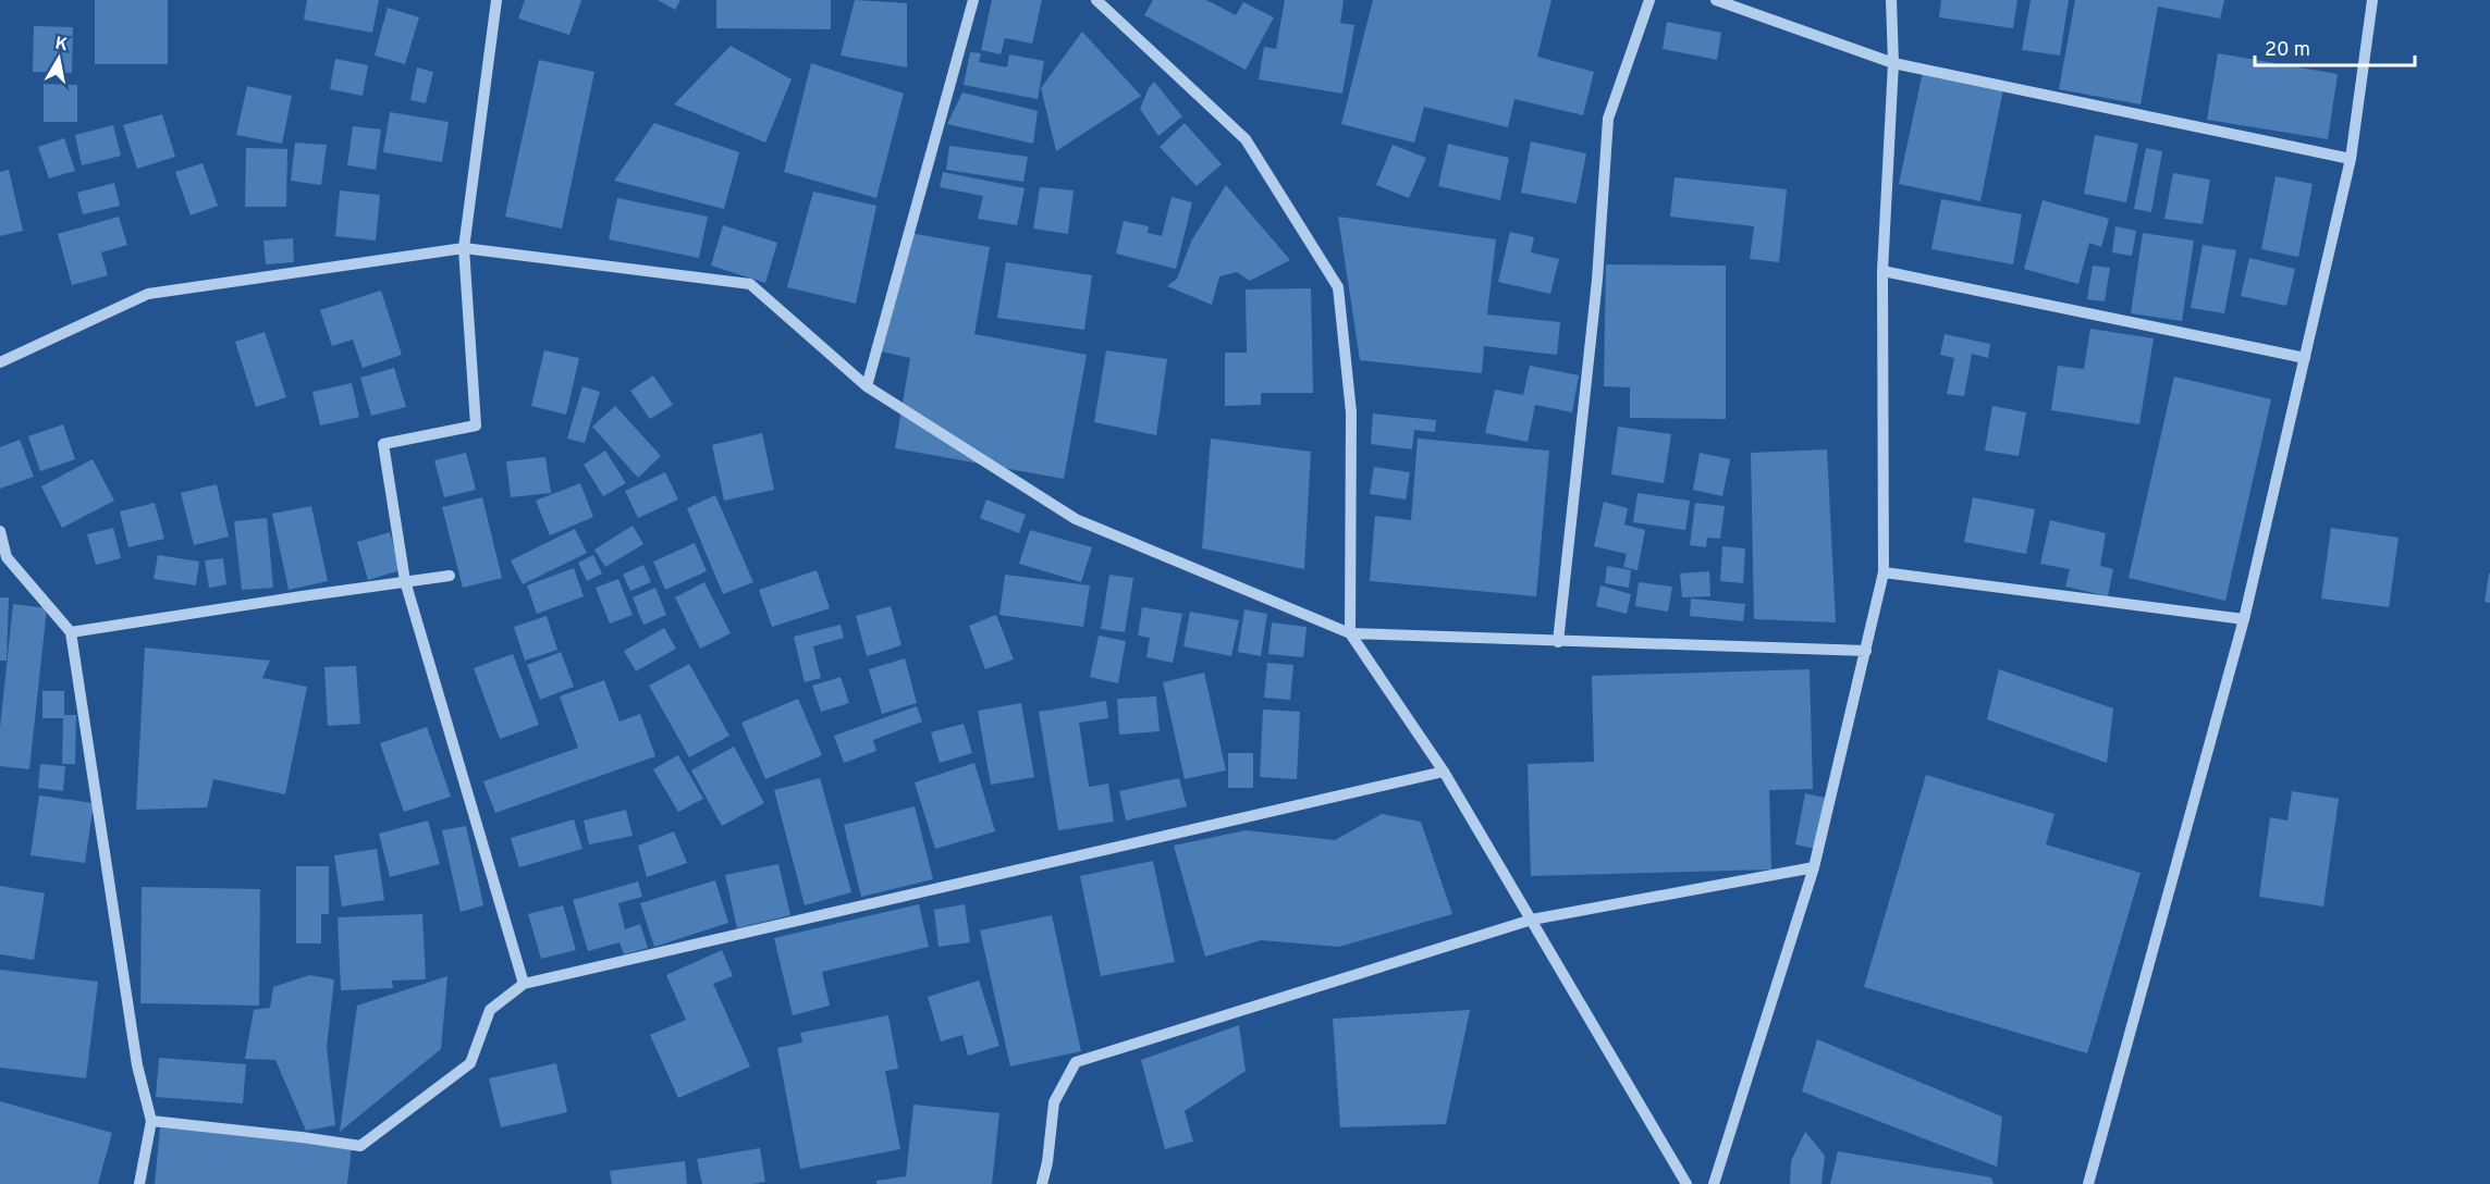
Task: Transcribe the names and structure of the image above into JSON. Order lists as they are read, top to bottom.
{
  "scale_bar": "20 m",
  "north": "top"
}
